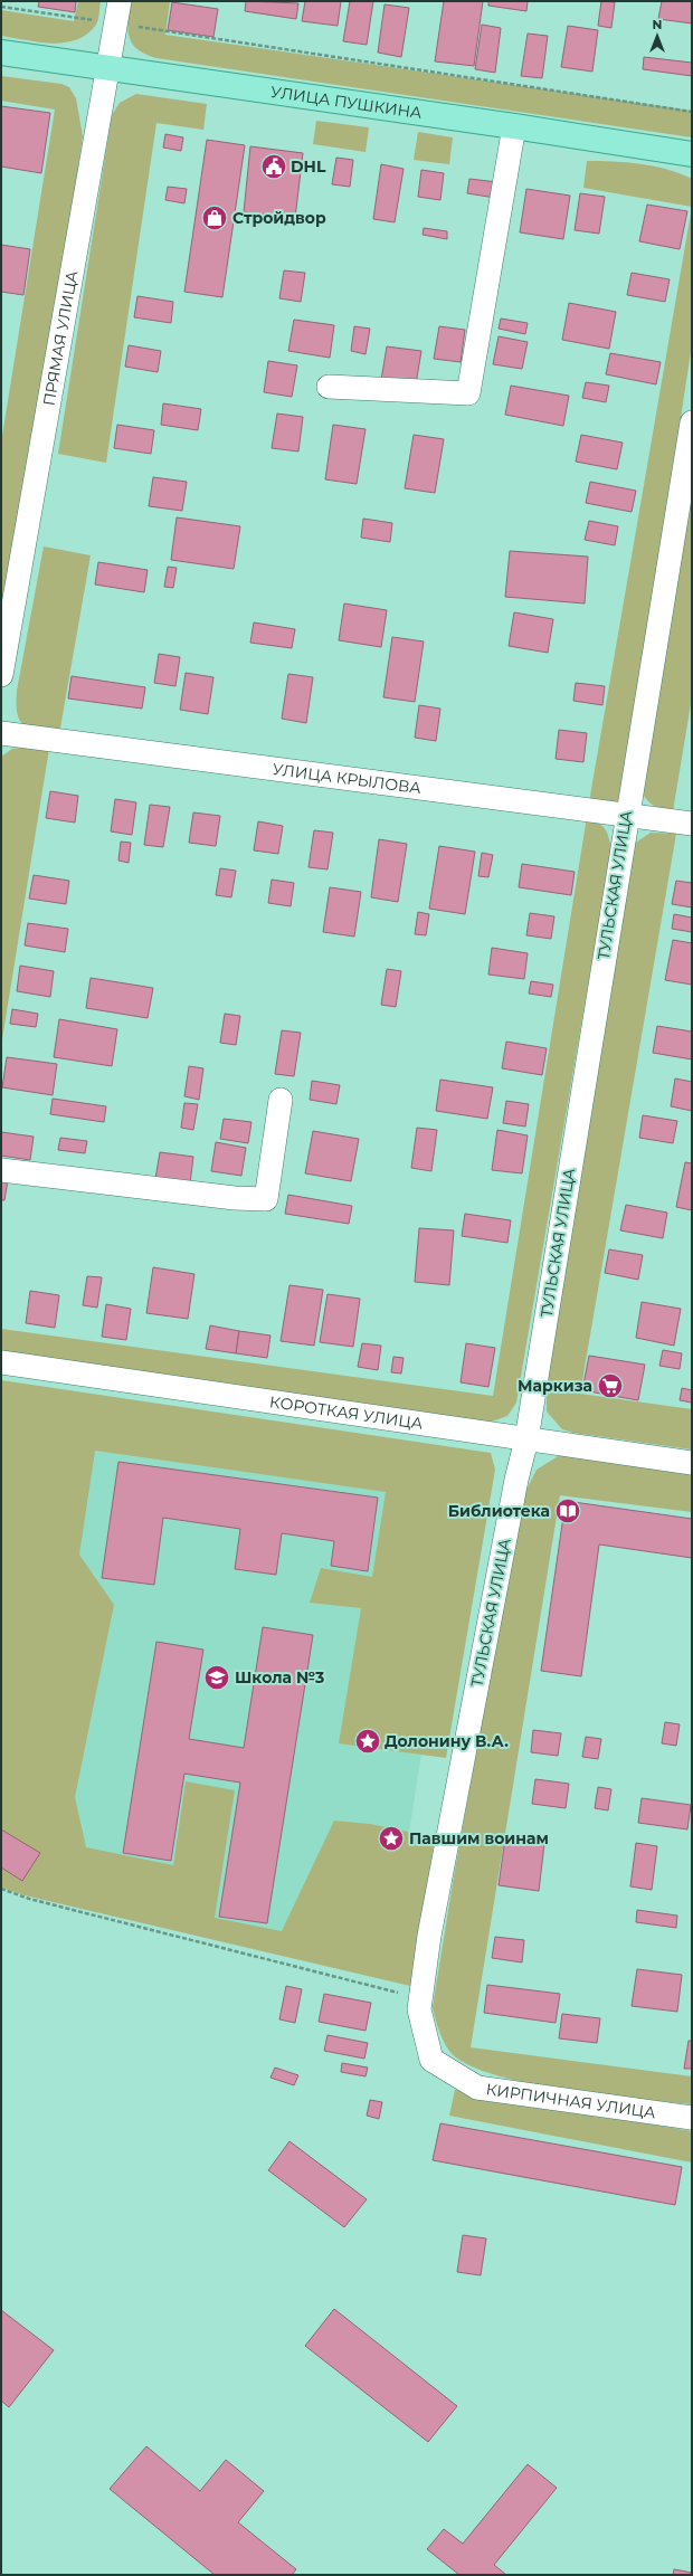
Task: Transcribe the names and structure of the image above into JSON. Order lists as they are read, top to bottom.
{
  "streets": {
    "main road": ["УЛИЦА ПУШКИНА"],
    "street": [
      "ПРЯМАЯ УЛИЦА",
      "УЛИЦА КРЫЛОВА",
      "ТУЛЬСКАЯ УЛИЦА",
      "КОРОТКАЯ УЛИЦА",
      "КИРПИЧНАЯ УЛИЦА"
    ]
  },
  "crossings": [
    ["УЛИЦА ПУШКИНА", "ПРЯМАЯ УЛИЦА"],
    ["УЛИЦА КРЫЛОВА", "ТУЛЬСКАЯ УЛИЦА"],
    ["ТУЛЬСКАЯ УЛИЦА", "КОРОТКАЯ УЛИЦА"],
    ["ТУЛЬСКАЯ УЛИЦА", "КИРПИЧНАЯ УЛИЦА"]
  ],
  "places": {
    "public building": ["DHL"],
    "shop": ["Стройдвор"],
    "supermarket": ["Маркиза"],
    "library": ["Библиотека"],
    "school or university": ["Школа №3"],
    "place": ["Долонину В.А.", "Павшим воинам"]
  },
  "north": "top"
}
